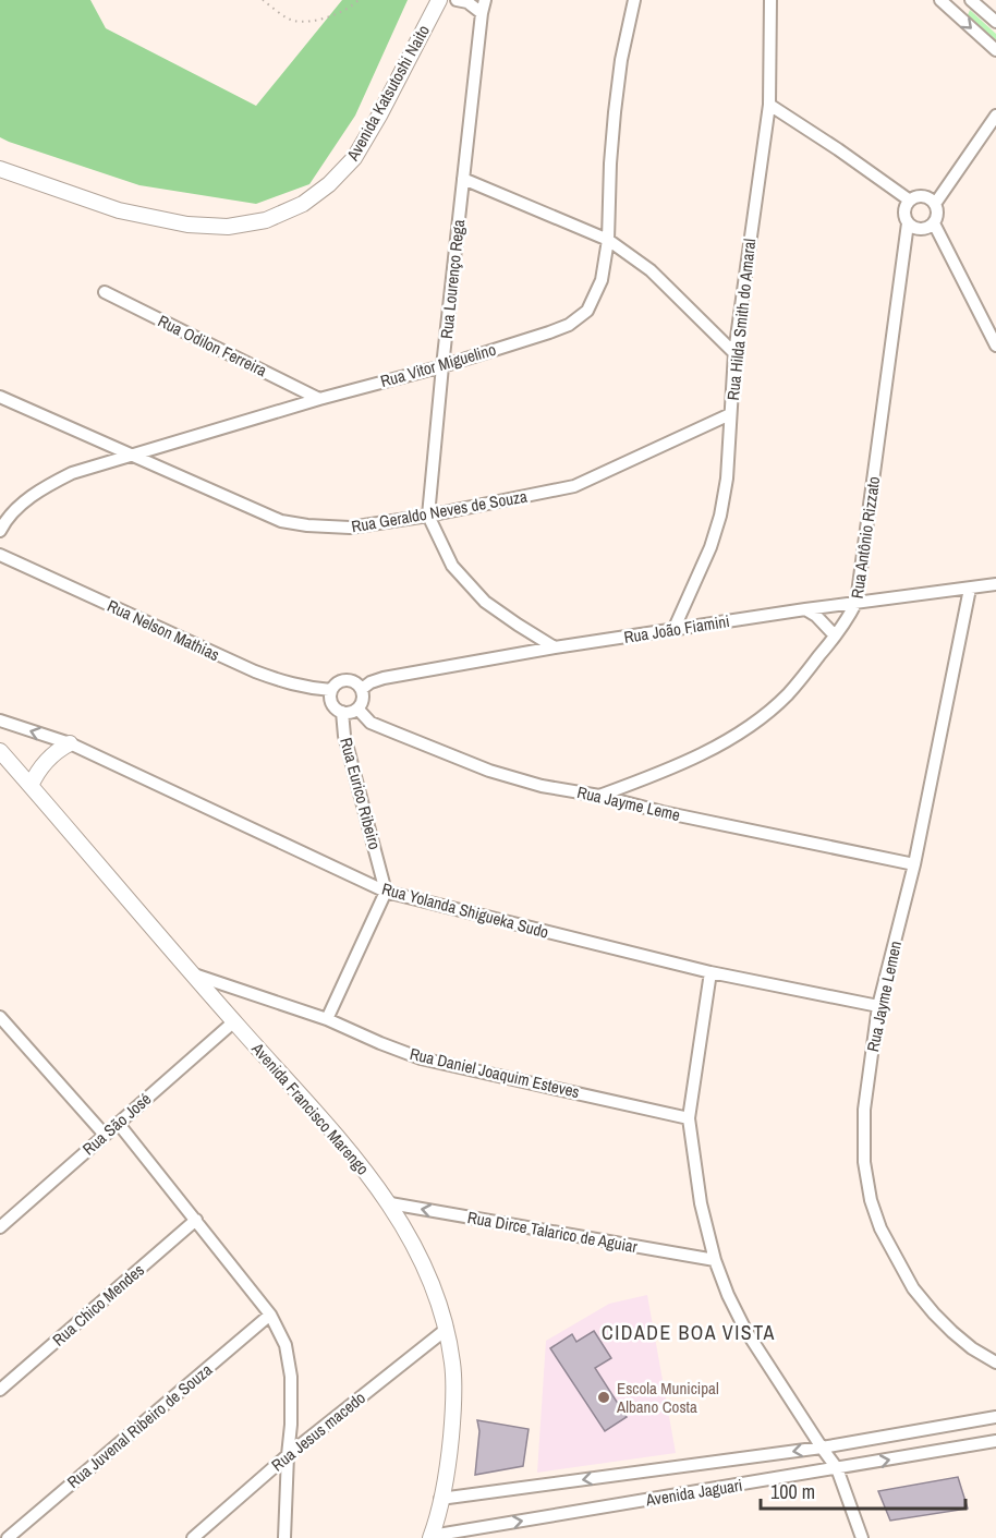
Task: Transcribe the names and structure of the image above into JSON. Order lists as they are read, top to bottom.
{
  "streets": {
    "main road": ["Avenida Katsutoshi Naito", "Avenida Francisco Marengo"],
    "street": [
      "Rua Lourenço Rega",
      "Rua Hilda Smith do Amaral",
      "Rua Odilon Ferreira",
      "Rua Vitor Miguelino",
      "Rua Geraldo Neves de Souza",
      "Rua Antônio Rizzato",
      "Rua João Fiamini",
      "Rua Nelson Mathias",
      "Rua Eurico Ribeiro",
      "Rua Jayme Leme",
      "Rua Yolanda Shigueka Sudo",
      "Rua Jayme Lemen",
      "Rua Daniel Joaquim Esteves",
      "Rua São José",
      "Rua Dirce Talarico de Aguiar",
      "Rua Chico Mendes",
      "Rua Juvenal Ribeiro de Souza",
      "Rua Jesus macedo",
      "Avenida Jaguari"
    ]
  },
  "crossings": [
    ["Rua Lourenço Rega", "Rua Vitor Miguelino"],
    ["Rua Lourenço Rega", "Rua Geraldo Neves de Souza"],
    ["Rua Hilda Smith do Amaral", "Rua Geraldo Neves de Souza"],
    ["Rua Hilda Smith do Amaral", "Rua João Fiamini"],
    ["Rua Odilon Ferreira", "Rua Vitor Miguelino"],
    ["Rua Vitor Miguelino", "Rua Geraldo Neves de Souza"],
    ["Rua Antônio Rizzato", "Rua João Fiamini"],
    ["Rua Antônio Rizzato", "Rua Jayme Leme"],
    ["Rua João Fiamini", "Rua Nelson Mathias"],
    ["Rua João Fiamini", "Rua Eurico Ribeiro"],
    ["Rua João Fiamini", "Rua Jayme Leme"],
    ["Rua João Fiamini", "Rua Jayme Lemen"],
    ["Rua Nelson Mathias", "Rua Eurico Ribeiro"],
    ["Rua Nelson Mathias", "Rua Jayme Leme"],
    ["Rua Eurico Ribeiro", "Rua Jayme Leme"],
    ["Rua Eurico Ribeiro", "Rua Yolanda Shigueka Sudo"],
    ["Rua Jayme Leme", "Rua Jayme Lemen"],
    ["Rua Yolanda Shigueka Sudo", "Rua Jayme Lemen"],
    ["Rua Daniel Joaquim Esteves", "Avenida Francisco Marengo"],
    ["Avenida Francisco Marengo", "Rua São José"],
    ["Avenida Francisco Marengo", "Rua Dirce Talarico de Aguiar"],
    ["Avenida Francisco Marengo", "Rua Jesus macedo"],
    ["Avenida Francisco Marengo", "Avenida Jaguari"]
  ],
  "one_way": ["Rua Dirce Talarico de Aguiar"],
  "districts": ["CIDADE BOA VISTA"],
  "places": ["Escola Municipal Albano Costa"],
  "scale_bar": "100 m"
}
